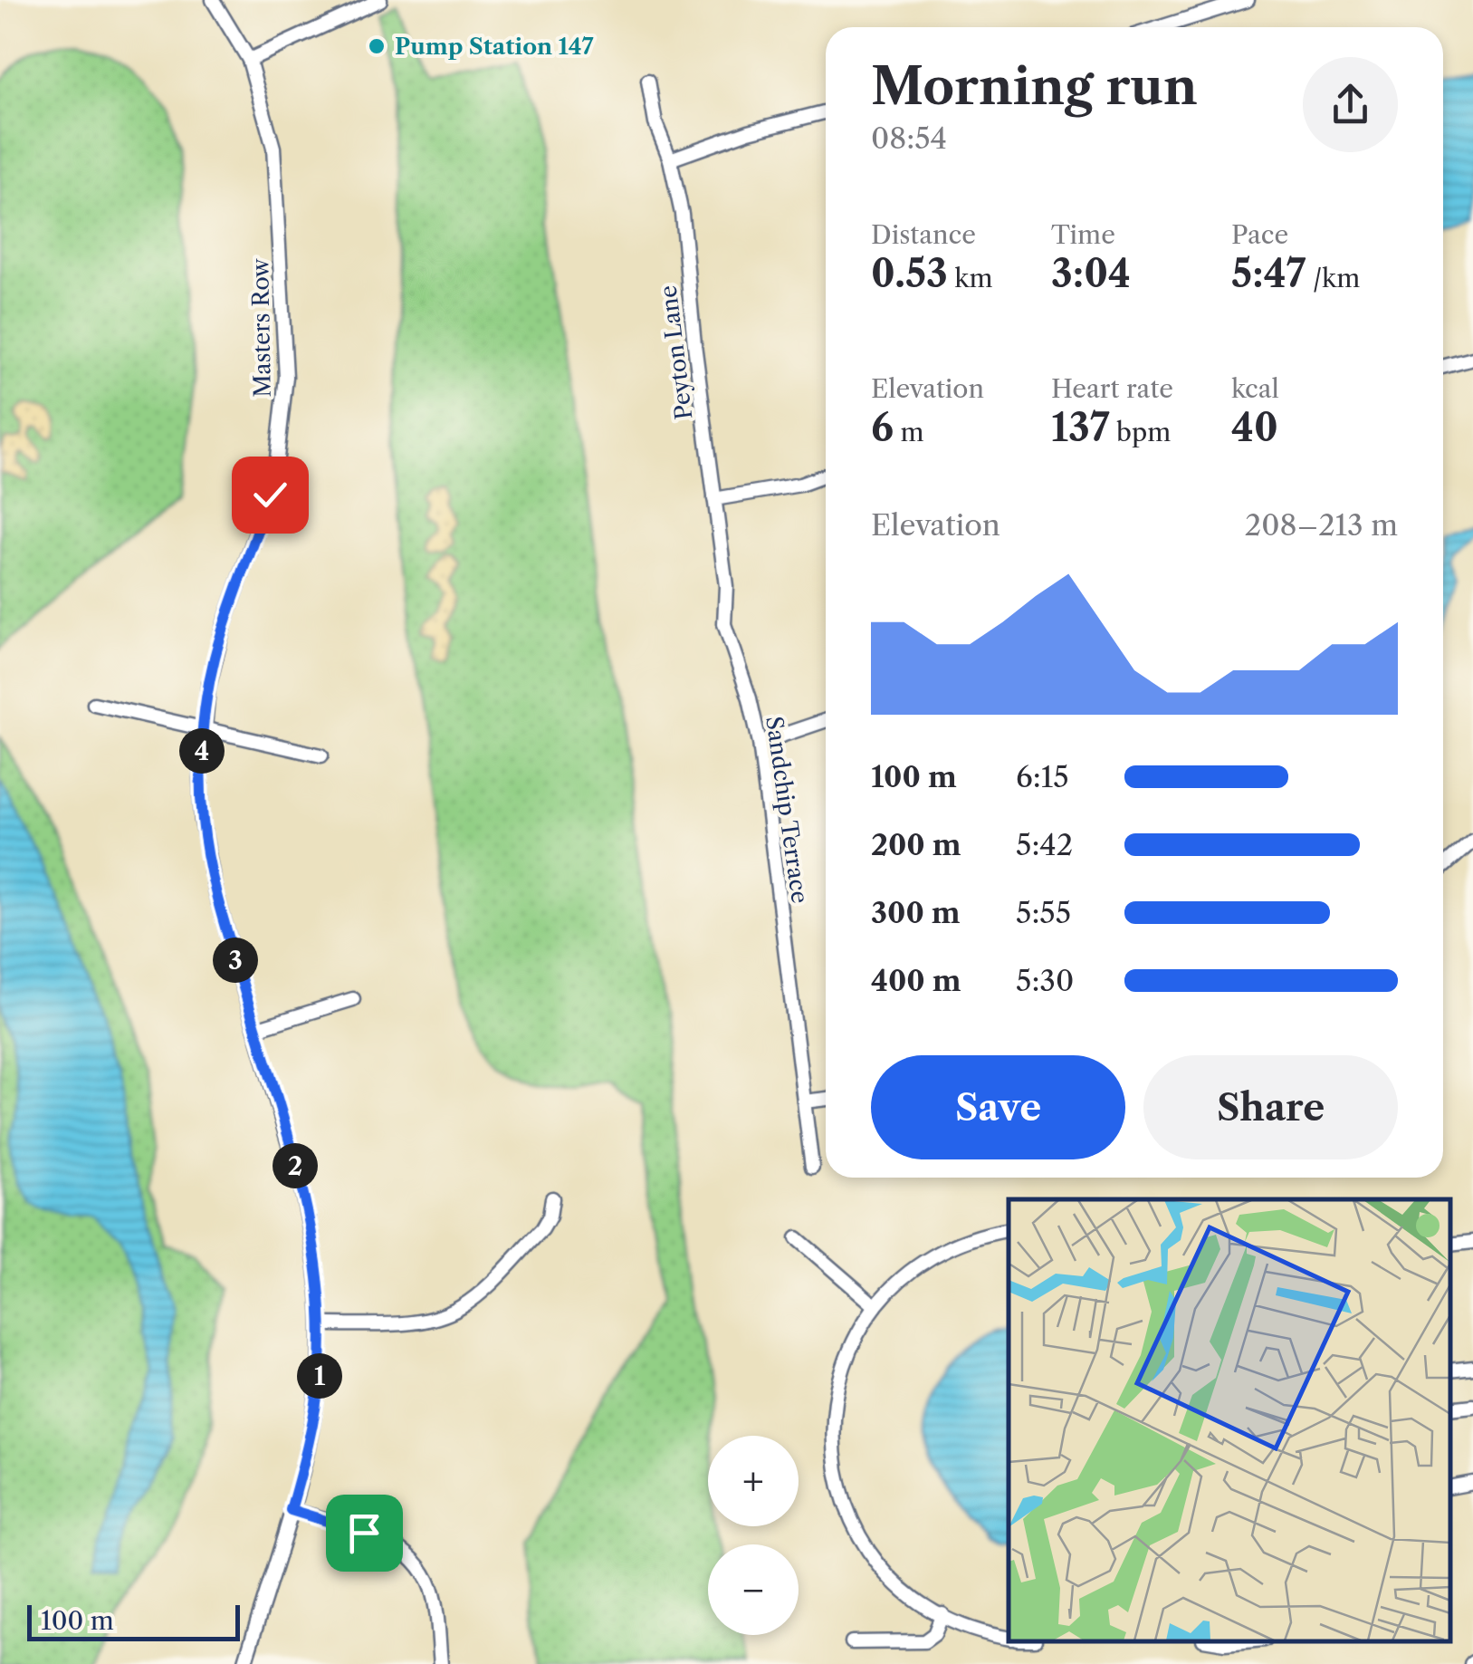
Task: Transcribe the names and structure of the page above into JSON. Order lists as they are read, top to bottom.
{
  "streets": {
    "street": ["Masters Row", "Peyton Lane", "Sandchip Terrace"]
  },
  "crossings": [
    ["Peyton Lane", "Sandchip Terrace"]
  ],
  "places": ["Pump Station 147"],
  "scale_bar": "100 m",
  "page": {
    "heading": ["Morning run", "08:54"],
    "stats": [
      ["Distance", "0.53 km"],
      ["Time", "3:04"],
      ["Pace", "5:47 /km"],
      ["Elevation", "6 m"],
      ["Heart rate", "137 bpm"],
      ["kcal", "40"]
    ],
    "chart": ["Elevation", "208–213 m"],
    "pins": [
      "4",
      "3",
      "2",
      "1"
    ],
    "list": [
      {
        "name": "100 m",
        "note": "6:15"
      },
      {
        "name": "200 m",
        "note": "5:42"
      },
      {
        "name": "300 m",
        "note": "5:55"
      },
      {
        "name": "400 m",
        "note": "5:30"
      }
    ],
    "buttons": ["Save", "Share"],
    "map_buttons": ["+", "−"],
    "scale": "100 m"
  }
}
